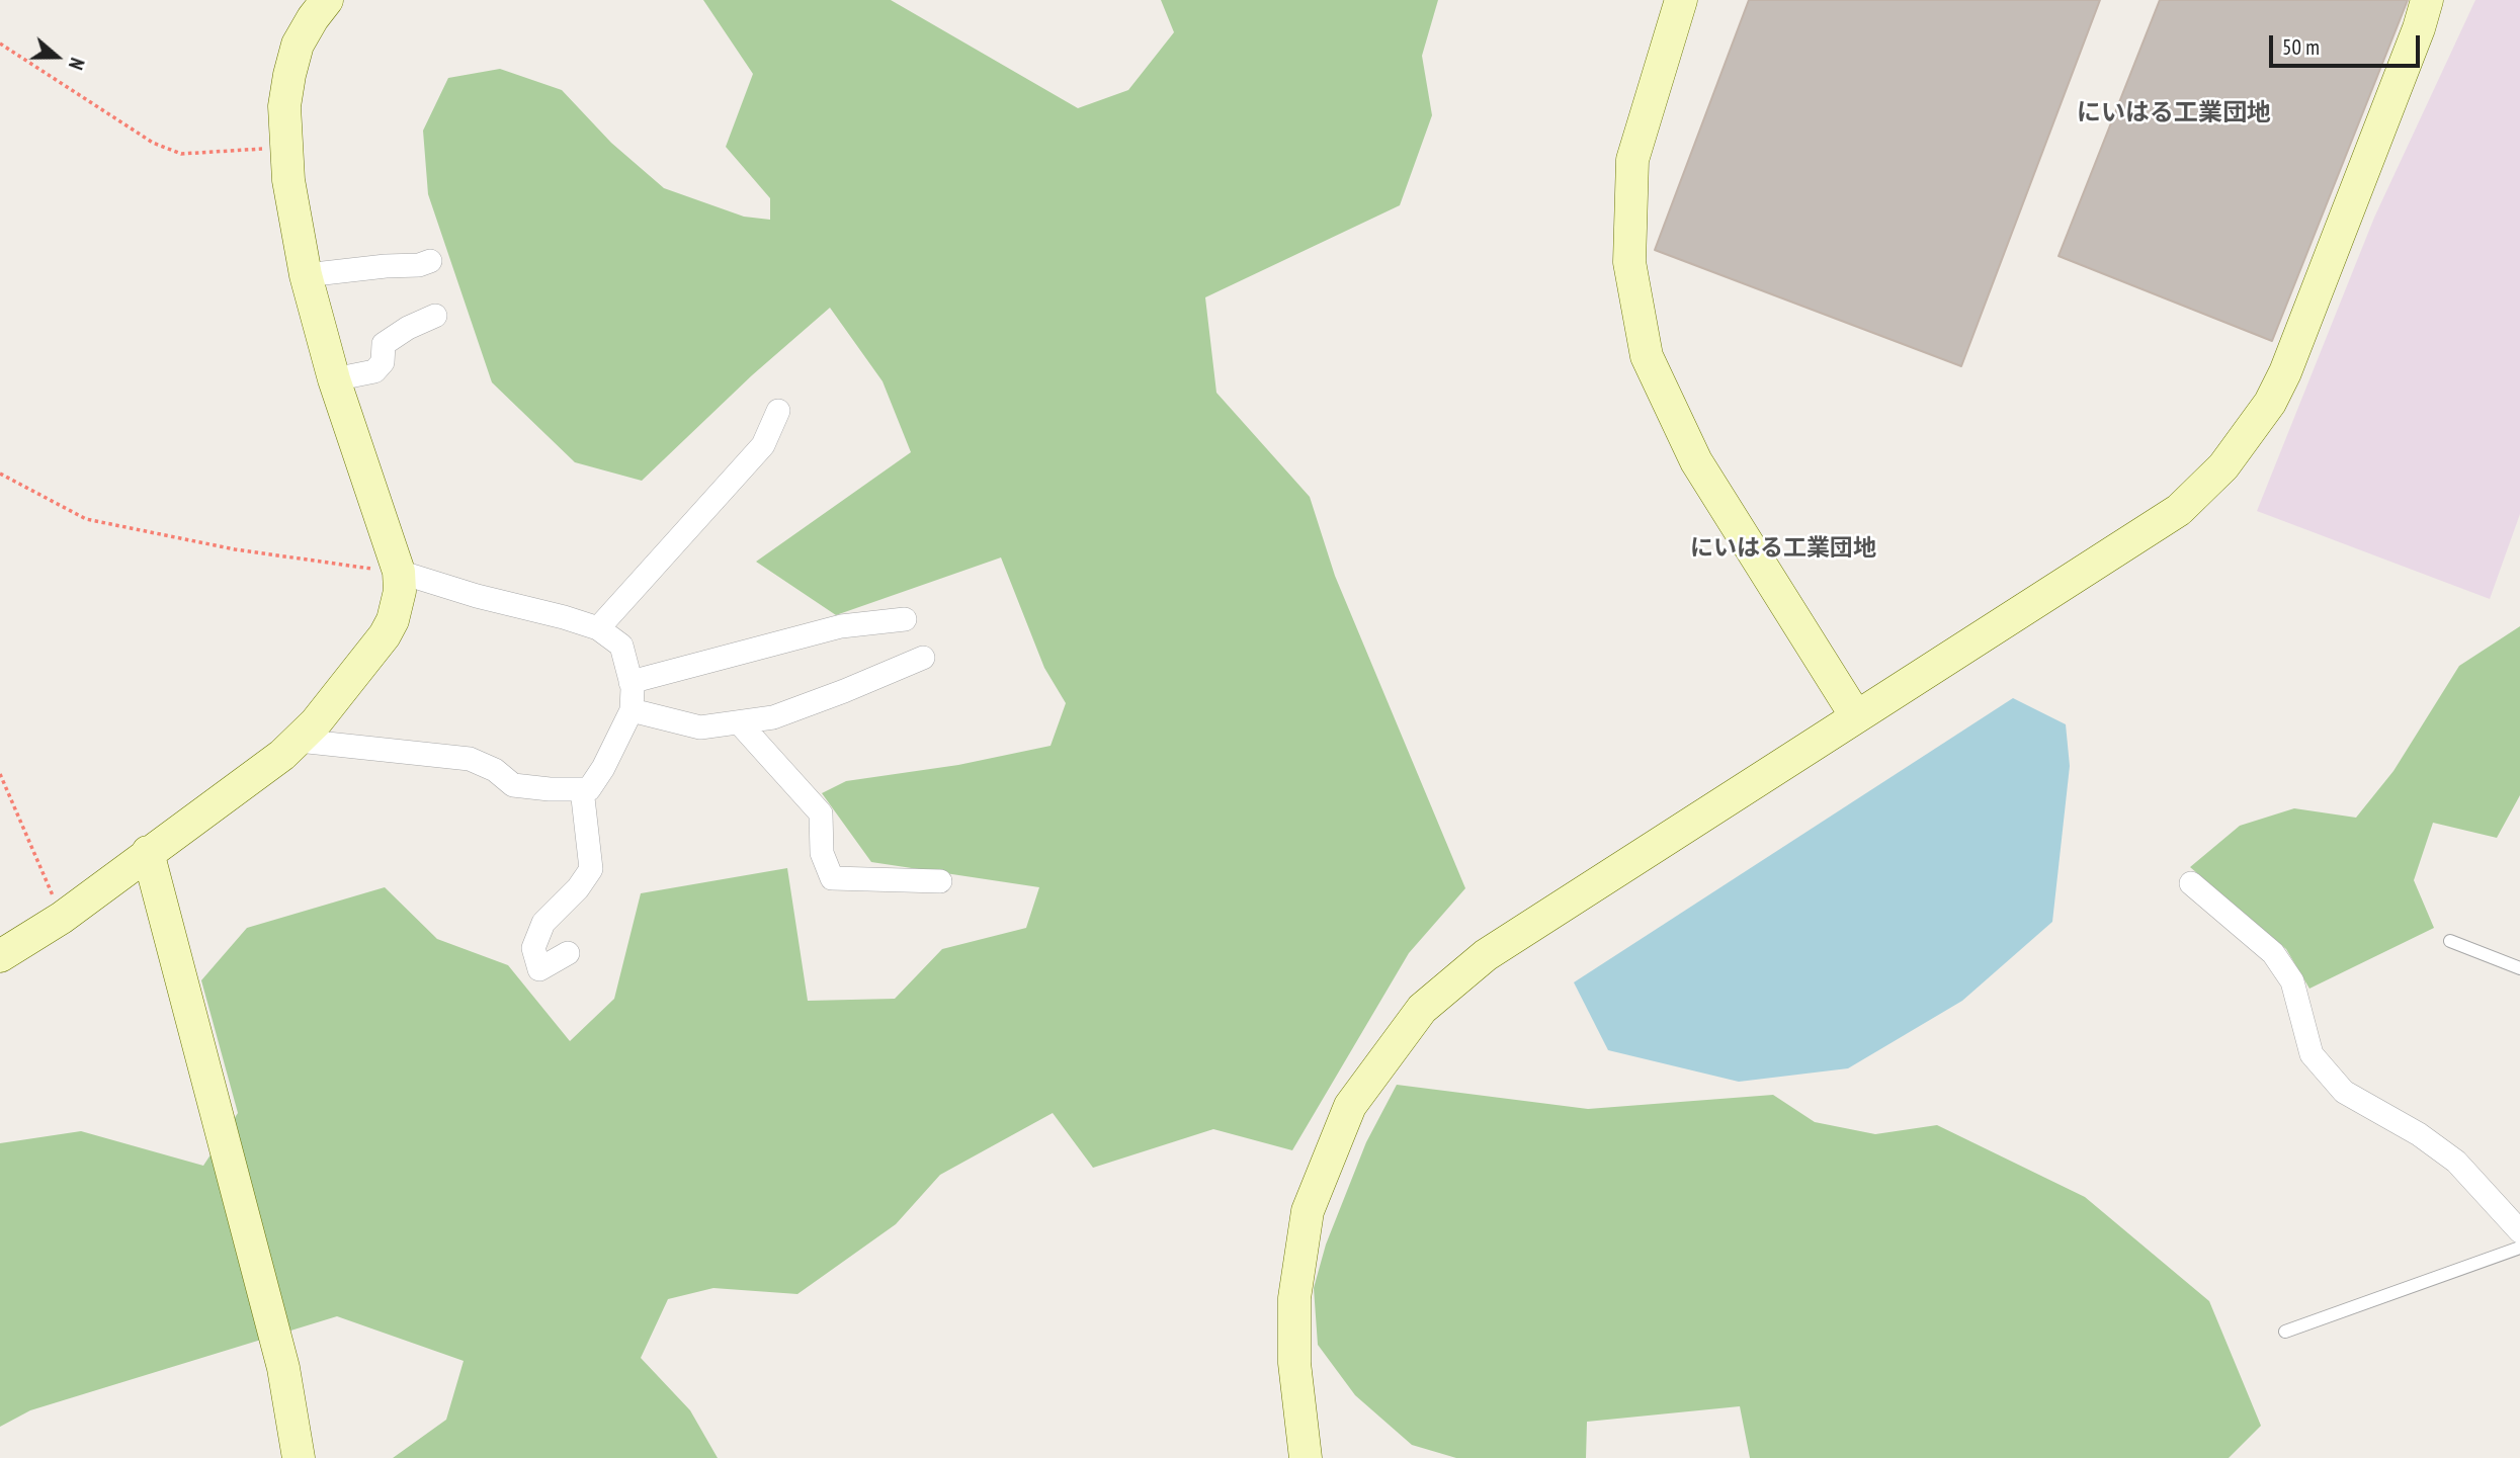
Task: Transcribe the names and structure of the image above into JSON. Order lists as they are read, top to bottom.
{
  "districts": ["にいはる工業団地", "にいはる工業団地"],
  "scale_bar": "50 m",
  "north": "right"
}
